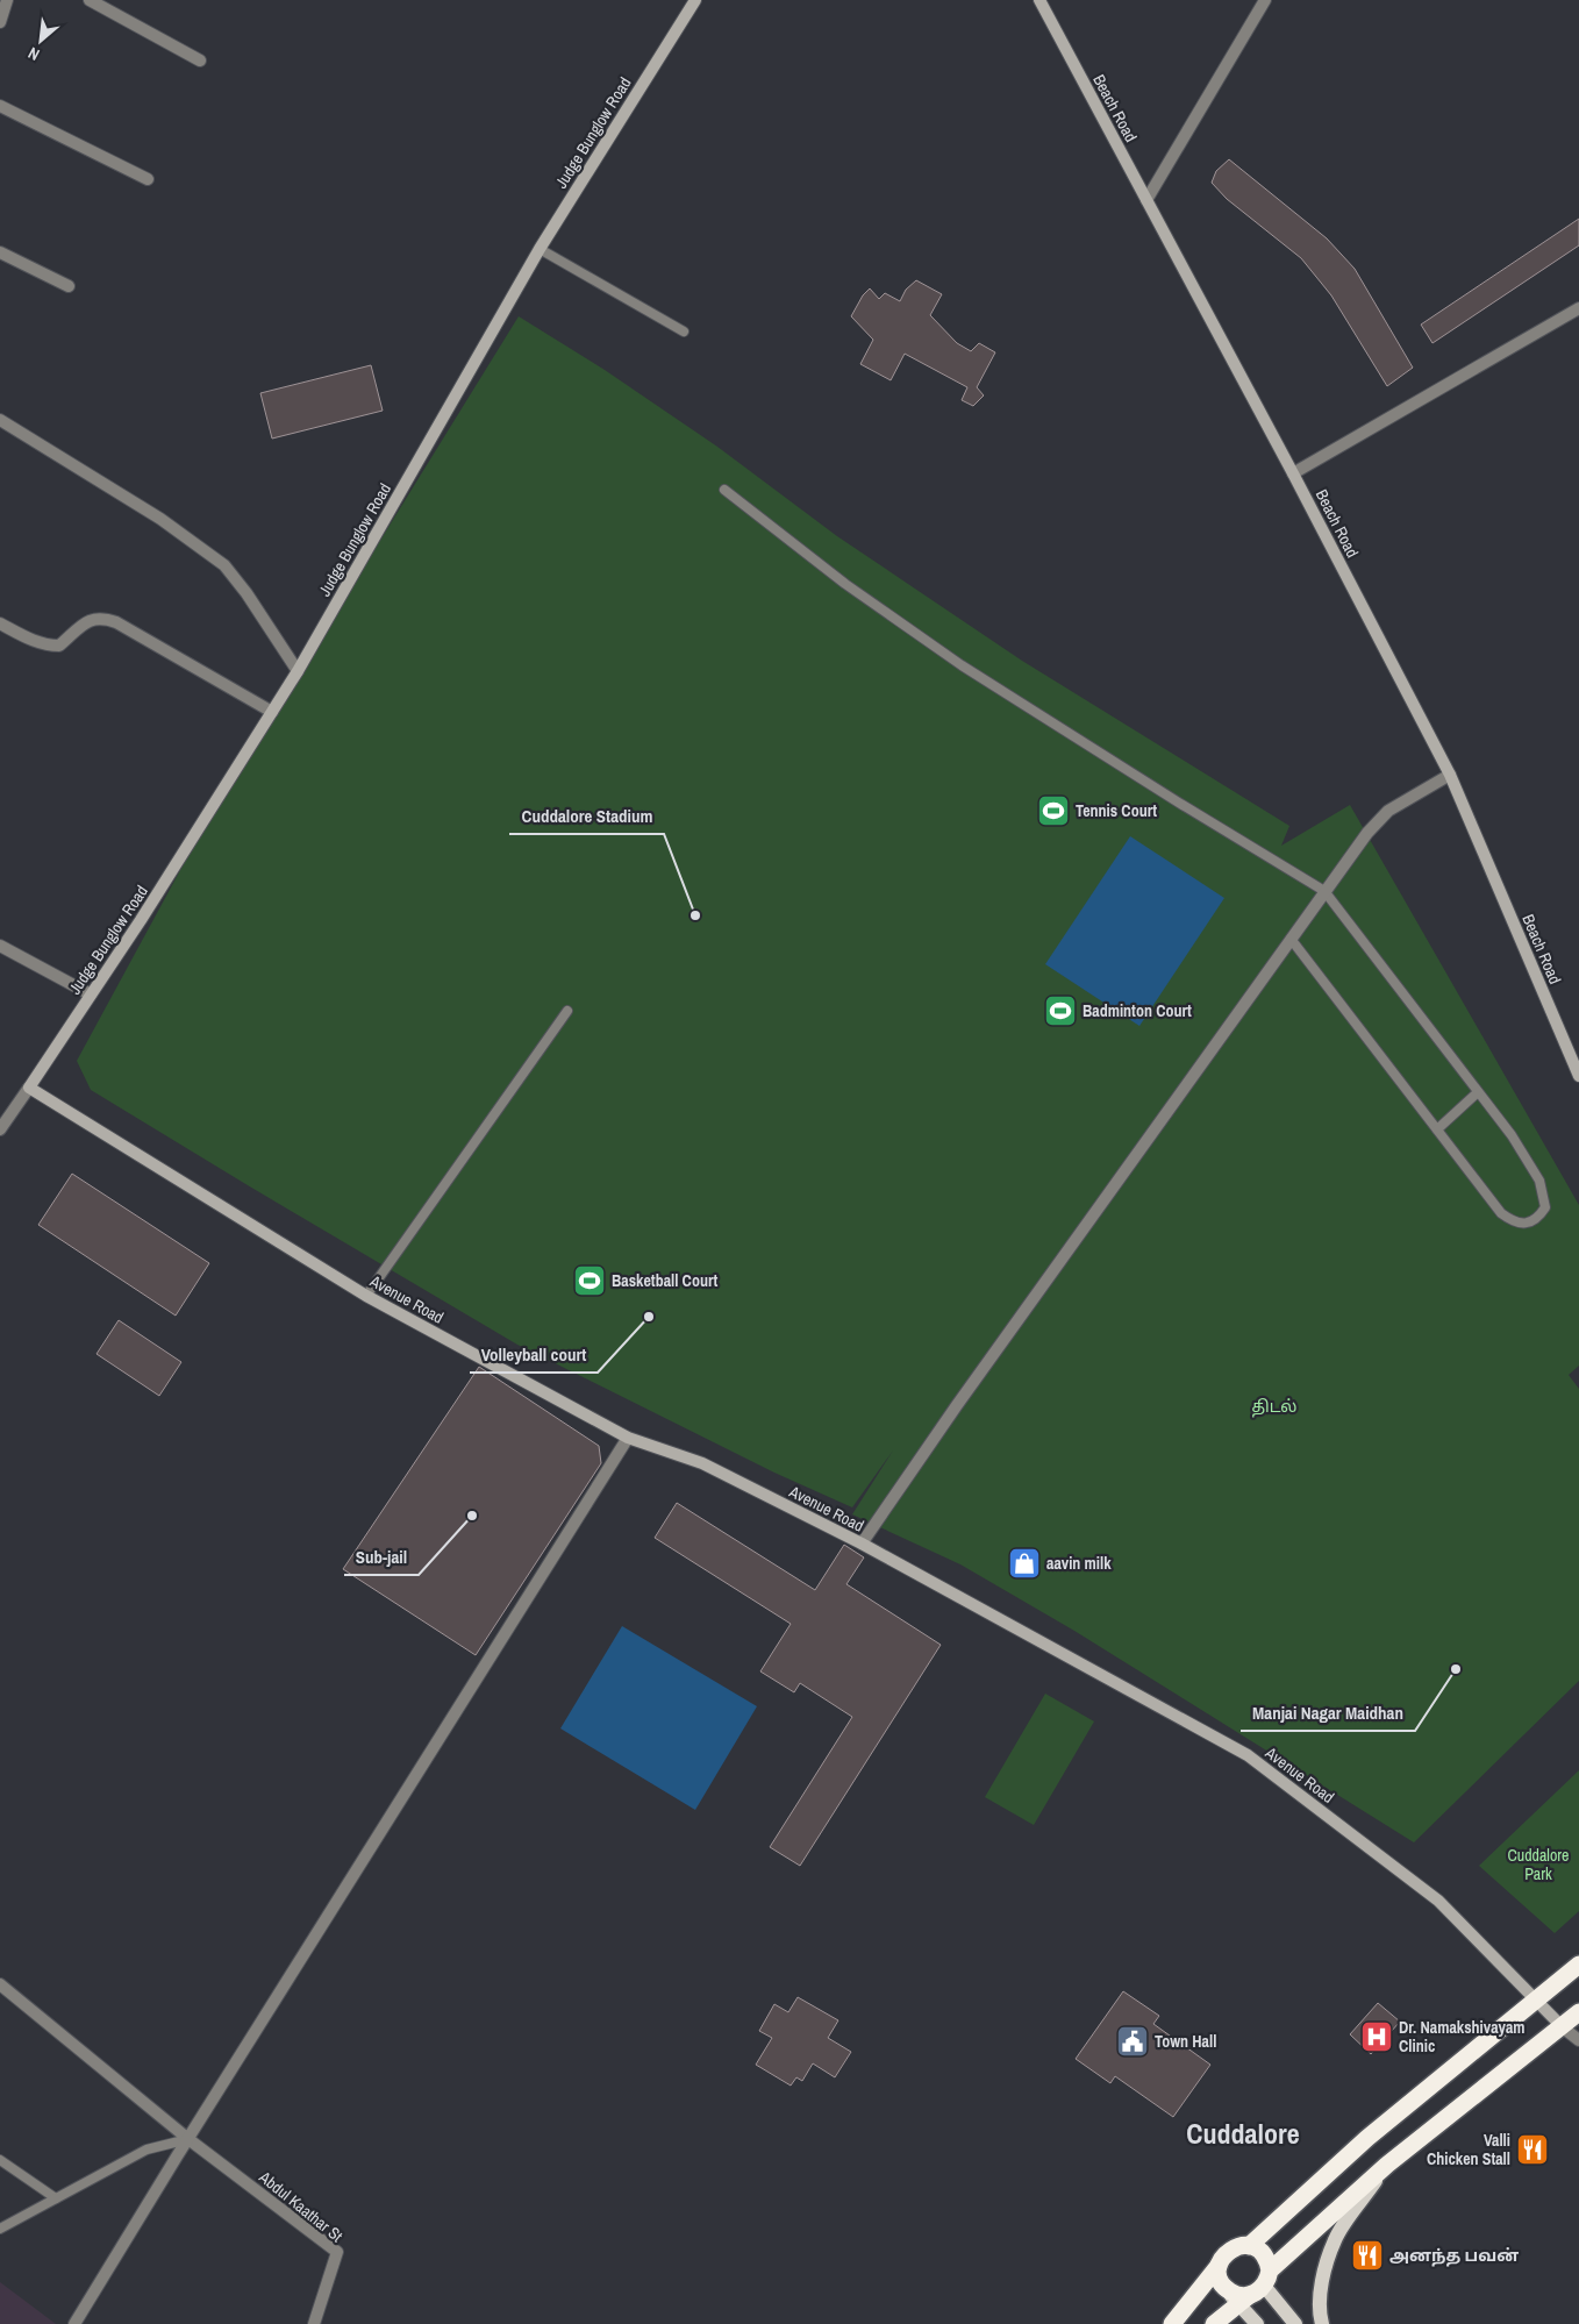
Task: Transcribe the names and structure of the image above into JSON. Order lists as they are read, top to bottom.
{
  "streets": {
    "street": [
      "Beach Road",
      "Judge Bunglow Road",
      "Avenue Road",
      "Abdul Kaathar St"
    ]
  },
  "crossings": [
    ["Judge Bunglow Road", "Avenue Road"]
  ],
  "districts": ["Cuddalore"],
  "parks": ["திடல்", "Cuddalore Park"],
  "places": {
    "sports": ["Tennis Court", "Badminton Court", "Basketball Court"],
    "other": [
      "Cuddalore Stadium",
      "Volleyball court",
      "Sub-jail",
      "Manjai Nagar Maidhan"
    ],
    "shop": ["aavin milk"],
    "hospital": ["Dr. Namakshivayam Clinic"],
    "public building": ["Town Hall"],
    "restaurant": ["Valli Chicken Stall", "அனந்த பவன்"]
  },
  "north": "bottom left"
}
